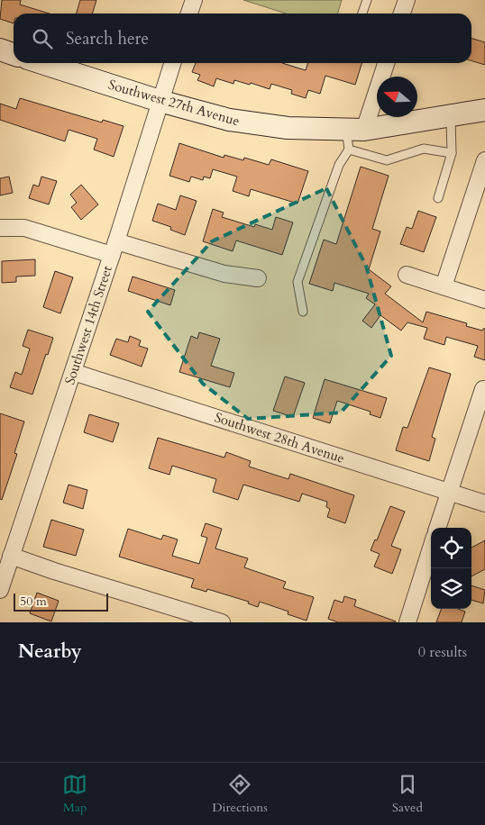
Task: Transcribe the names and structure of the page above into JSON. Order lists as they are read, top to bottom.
{
  "streets": {
    "street": ["Southwest 27th Avenue", "Southwest 14th Street", "Southwest 28th Avenue"]
  },
  "crossings": [
    ["Southwest 27th Avenue", "Southwest 14th Street"],
    ["Southwest 14th Street", "Southwest 28th Avenue"]
  ],
  "scale_bar": "50 m",
  "north": "left",
  "page": {
    "search": "Search here",
    "scale": "50 m",
    "heading": ["Nearby", "0 results"],
    "nav": ["Map", "Directions", "Saved"]
  }
}
